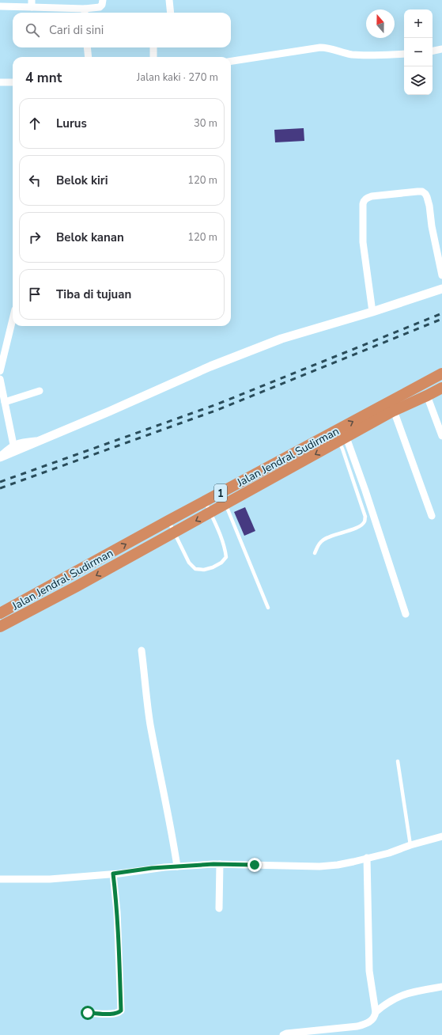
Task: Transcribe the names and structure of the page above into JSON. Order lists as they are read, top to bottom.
{
  "streets": {
    "highway": ["Jalan Jendral Sudirman", "1"]
  },
  "north": "top",
  "page": {
    "map_buttons": ["+", "−"],
    "search": "Cari di sini",
    "heading": ["4 mnt", "Jalan kaki · 270 m"],
    "list": [
      ["Lurus", "30 m"],
      ["Belok kiri", "120 m"],
      ["Belok kanan", "120 m"],
      "Tiba di tujuan"
    ]
  }
}
